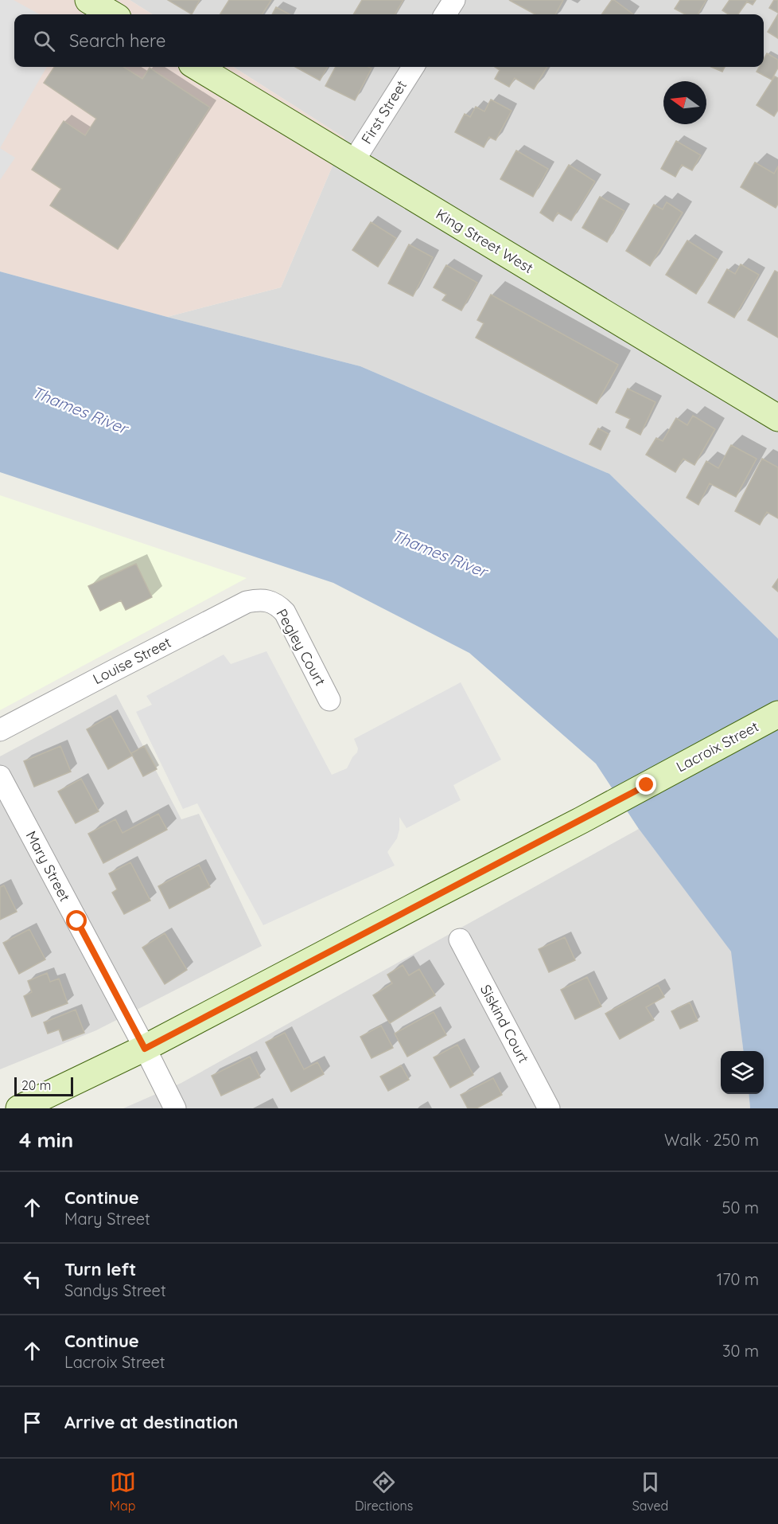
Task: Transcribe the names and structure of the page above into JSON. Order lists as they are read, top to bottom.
{
  "streets": {
    "main road": ["King Street West", "Lacroix Street"],
    "street": [
      "First Street",
      "Pegley Court",
      "Louise Street",
      "Mary Street",
      "Siskind Court"
    ]
  },
  "crossings": [
    ["First Street", "King Street West"],
    ["Pegley Court", "Louise Street"],
    ["Lacroix Street", "Mary Street"]
  ],
  "water": ["Thames River"],
  "scale_bar": "20 m",
  "north": "left",
  "page": {
    "search": "Search here",
    "scale": "20 m",
    "heading": ["4 min", "Walk · 250 m"],
    "list": [
      ["Continue", "Mary Street", "50 m"],
      ["Turn left", "Sandys Street", "170 m"],
      ["Continue", "Lacroix Street", "30 m"],
      "Arrive at destination"
    ],
    "nav": ["Map", "Directions", "Saved"]
  }
}
